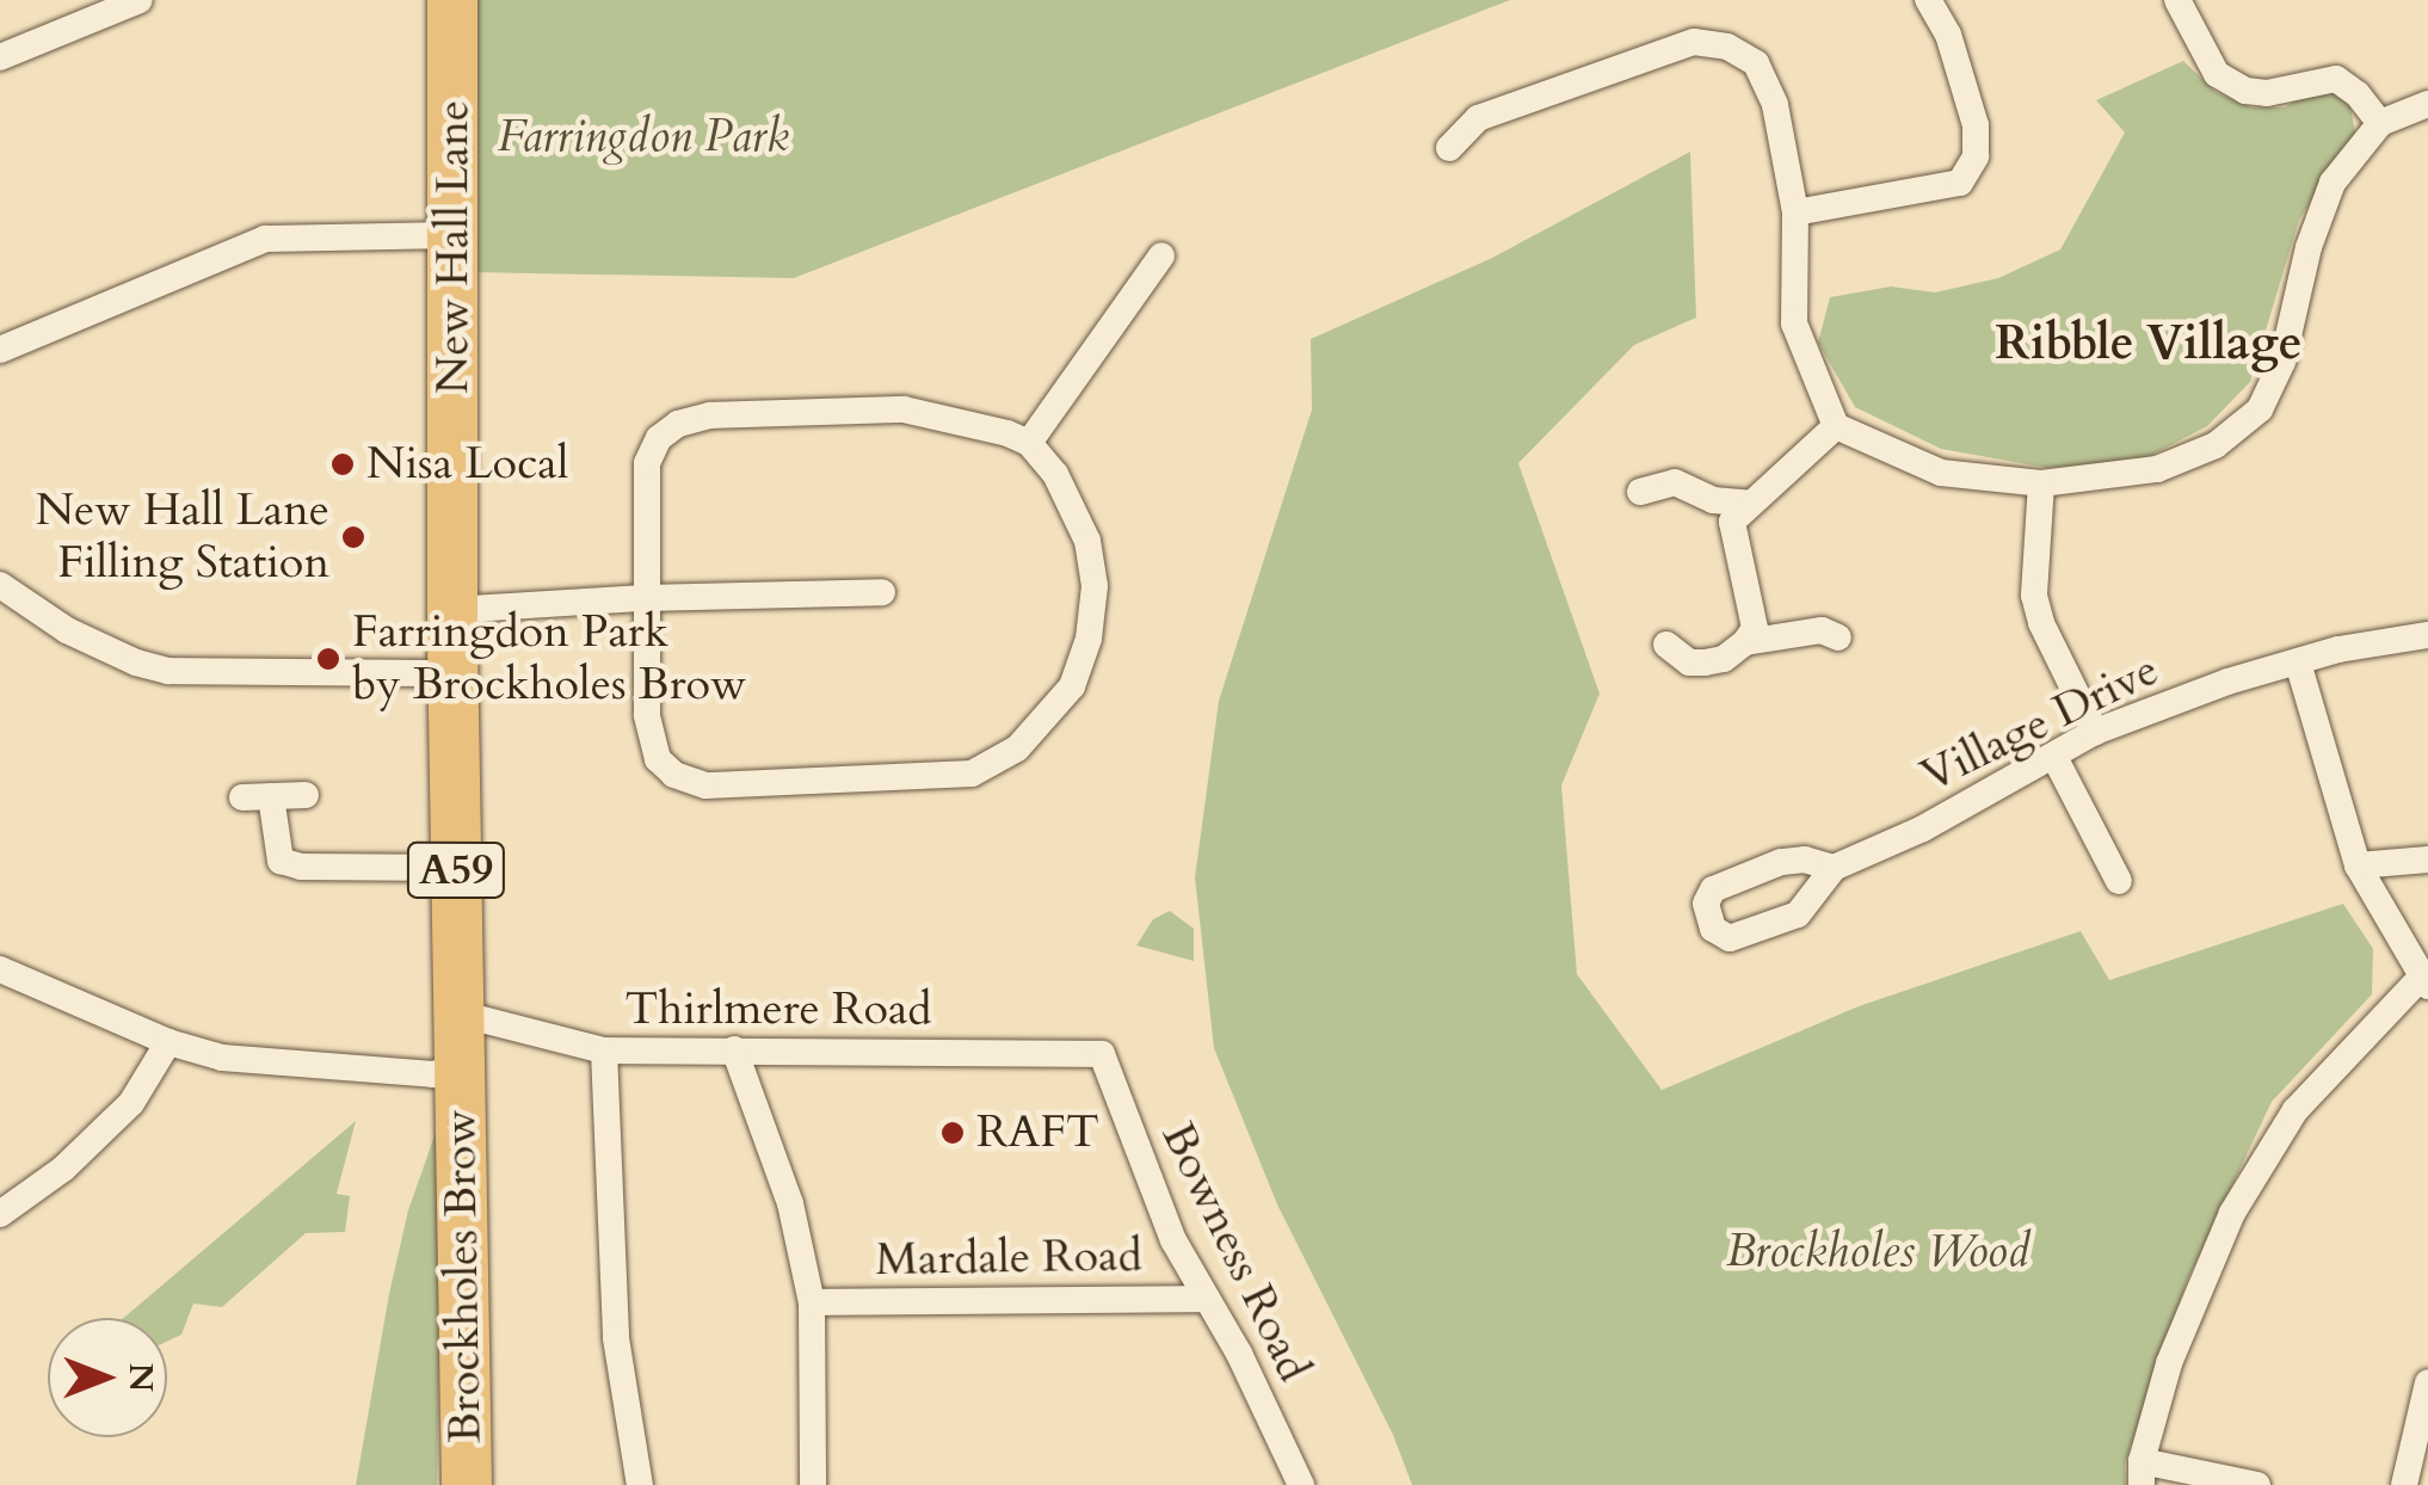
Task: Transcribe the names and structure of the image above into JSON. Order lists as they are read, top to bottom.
{
  "streets": {
    "highway": ["New Hall Lane", "A59", "Brockholes Brow"],
    "street": [
      "Village Drive",
      "Thirlmere Road",
      "Bowness Road",
      "Mardale Road"
    ]
  },
  "crossings": [
    ["New Hall Lane", "Thirlmere Road"],
    ["New Hall Lane", "Brockholes Brow"],
    ["Thirlmere Road", "Bowness Road"],
    ["Bowness Road", "Mardale Road"]
  ],
  "districts": ["Ribble Village"],
  "parks": ["Farringdon Park", "Brockholes Wood"],
  "places": [
    "Nisa Local",
    "New Hall Lane Filling Station",
    "Farringdon Park by Brockholes Brow",
    "RAFT"
  ],
  "north": "right"
}
